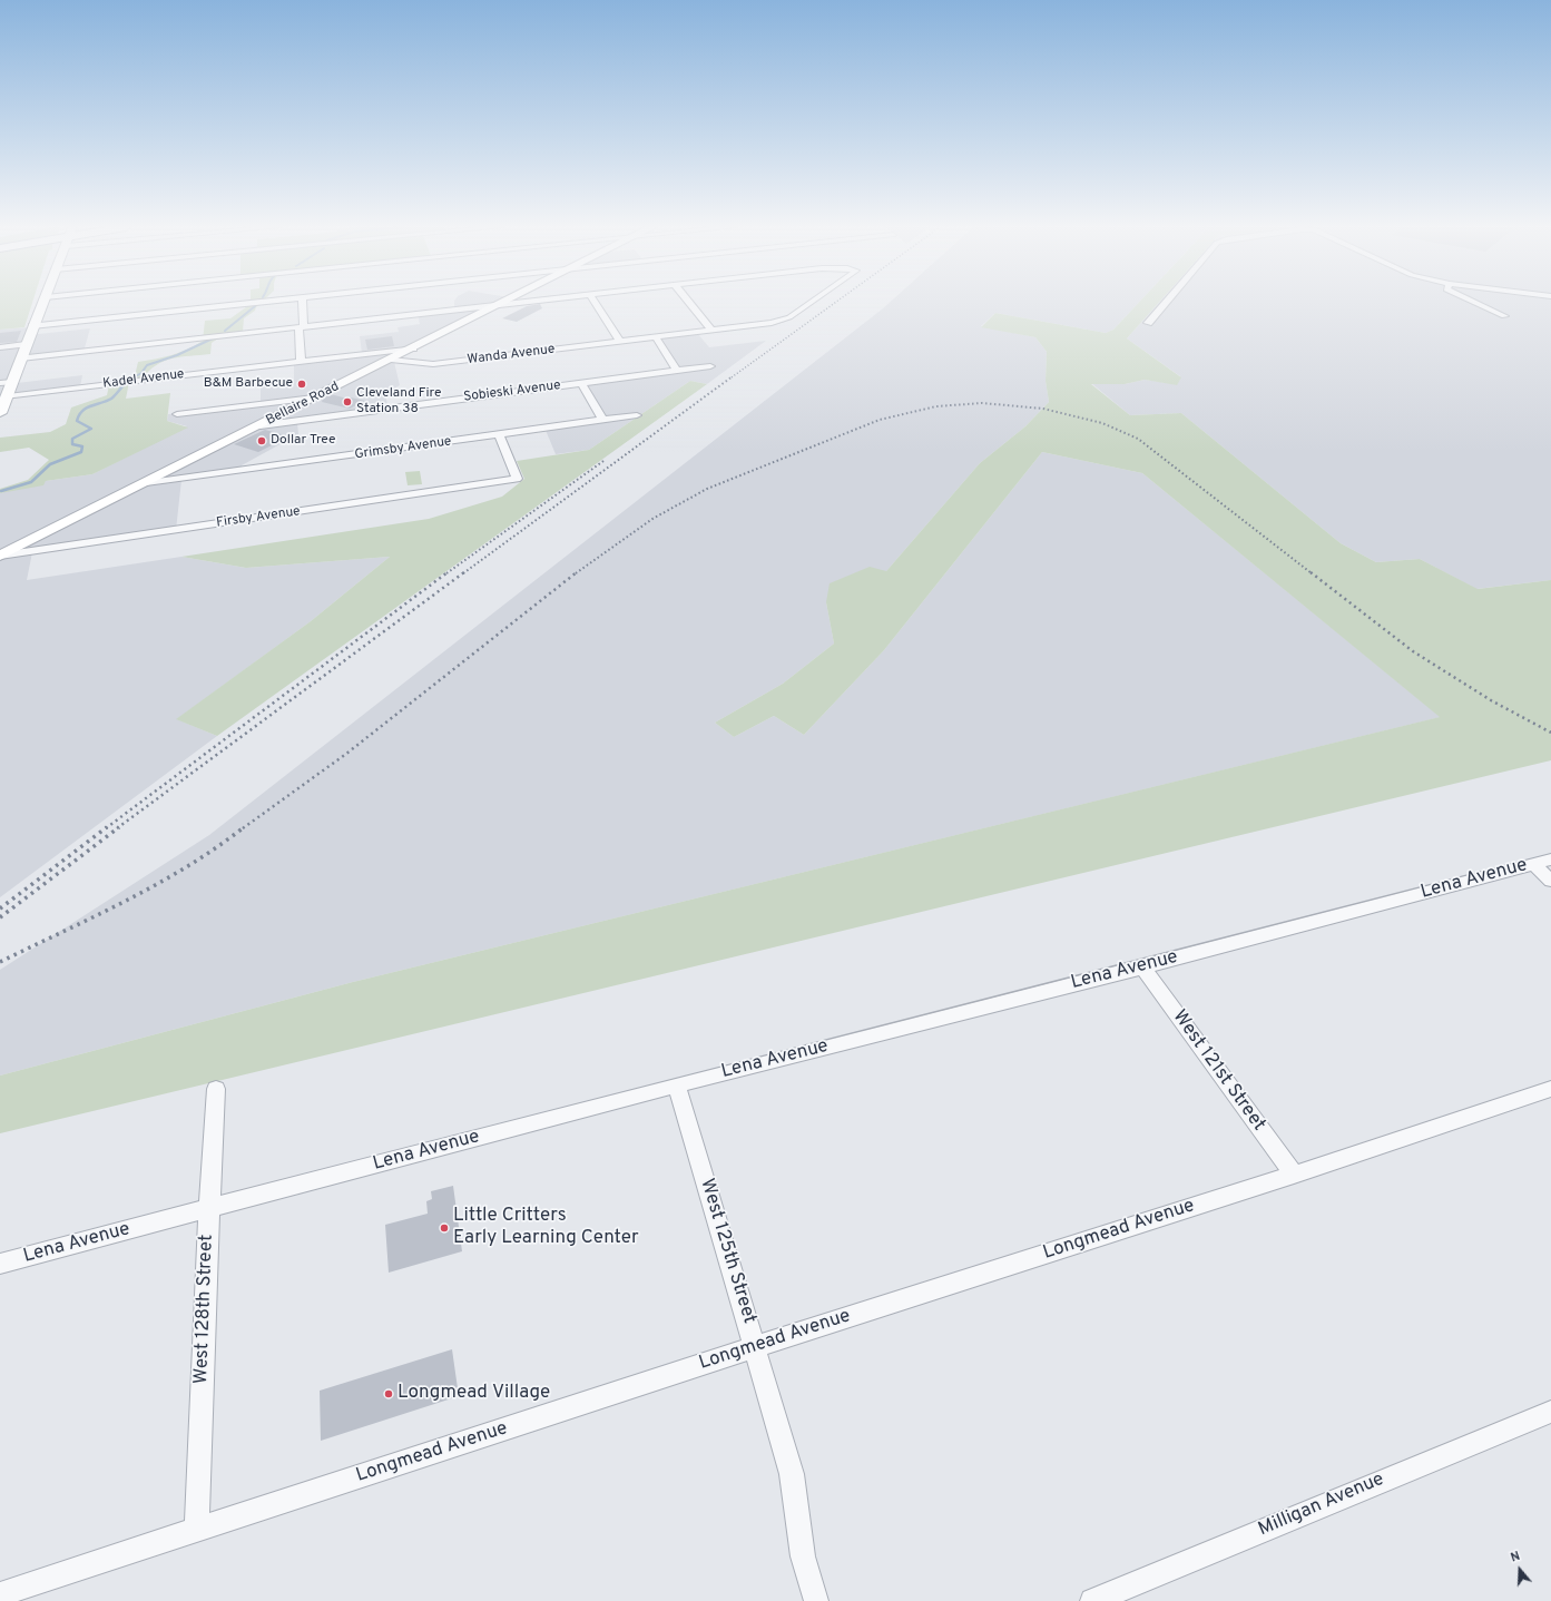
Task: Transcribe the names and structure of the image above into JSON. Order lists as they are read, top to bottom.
{
  "streets": {
    "street": [
      "Wanda Avenue",
      "Kadel Avenue",
      "Sobieski Avenue",
      "Bellaire Road",
      "Grimsby Avenue",
      "Firsby Avenue",
      "Lena Avenue",
      "West 121st Street",
      "Longmead Avenue",
      "West 125th Street",
      "West 128th Street",
      "Milligan Avenue"
    ]
  },
  "crossings": [
    ["Wanda Avenue", "Bellaire Road"],
    ["Kadel Avenue", "Bellaire Road"],
    ["Sobieski Avenue", "Bellaire Road"],
    ["Bellaire Road", "Grimsby Avenue"],
    ["Bellaire Road", "Firsby Avenue"],
    ["Grimsby Avenue", "Firsby Avenue"],
    ["Lena Avenue", "West 121st Street"],
    ["Lena Avenue", "West 125th Street"],
    ["Lena Avenue", "West 128th Street"],
    ["West 121st Street", "Longmead Avenue"],
    ["Longmead Avenue", "West 125th Street"],
    ["Longmead Avenue", "West 128th Street"]
  ],
  "places": [
    "B&M Barbecue",
    "Cleveland Fire Station 38",
    "Dollar Tree",
    "Little Critters Early Learning Center",
    "Longmead Village"
  ],
  "north": "top"
}
